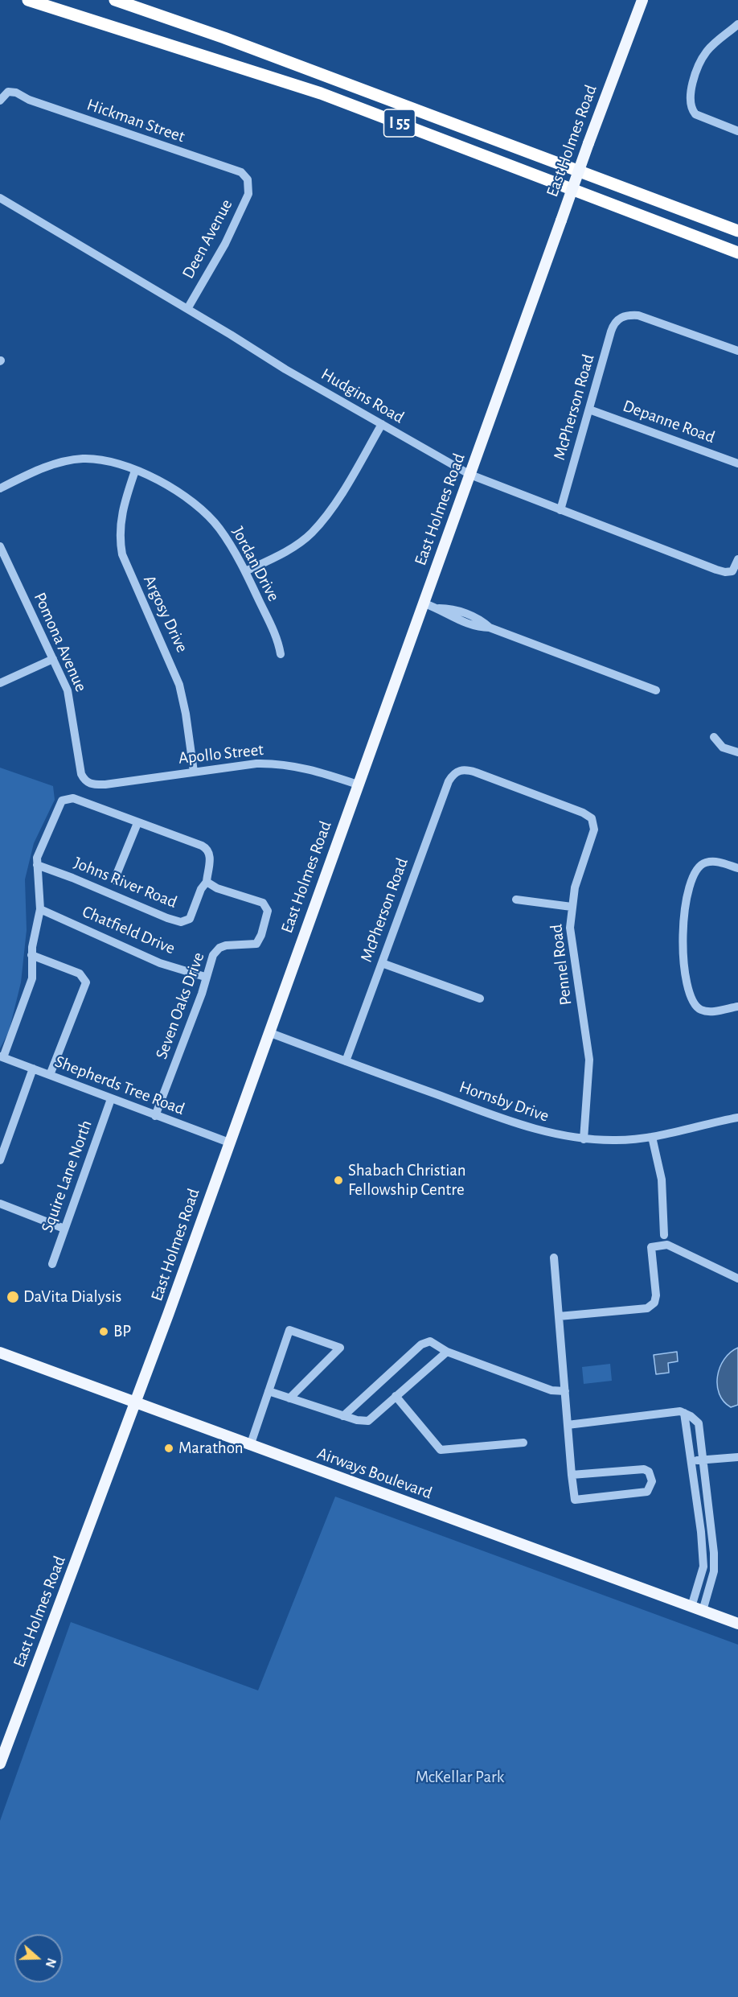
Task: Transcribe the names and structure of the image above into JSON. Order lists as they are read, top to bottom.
{
  "streets": {
    "highway": ["I 55"],
    "main road": ["East Holmes Road", "Airways Boulevard"],
    "street": [
      "Hickman Street",
      "Deen Avenue",
      "Hudgins Road",
      "McPherson Road",
      "Depanne Road",
      "Jordan Drive",
      "Argosy Drive",
      "Pomona Avenue",
      "Apollo Street",
      "Johns River Road",
      "Chatfield Drive",
      "Pennel Road",
      "Seven Oaks Drive",
      "Shepherds Tree Road",
      "Hornsby Drive",
      "Squire Lane North"
    ]
  },
  "crossings": [
    ["Hickman Street", "Deen Avenue"],
    ["East Holmes Road", "Hudgins Road"],
    ["East Holmes Road", "Apollo Street"],
    ["East Holmes Road", "Shepherds Tree Road"],
    ["East Holmes Road", "Hornsby Drive"],
    ["East Holmes Road", "Airways Boulevard"],
    ["Deen Avenue", "Hudgins Road"],
    ["Hudgins Road", "McPherson Road"],
    ["McPherson Road", "Depanne Road"],
    ["McPherson Road", "Pennel Road"],
    ["McPherson Road", "Hornsby Drive"],
    ["Jordan Drive", "Argosy Drive"],
    ["Argosy Drive", "Apollo Street"],
    ["Pomona Avenue", "Apollo Street"],
    ["Johns River Road", "Seven Oaks Drive"],
    ["Chatfield Drive", "Seven Oaks Drive"],
    ["Pennel Road", "Hornsby Drive"],
    ["Seven Oaks Drive", "Shepherds Tree Road"],
    ["Shepherds Tree Road", "Squire Lane North"]
  ],
  "parks": ["McKellar Park"],
  "places": [
    "Shabach Christian Fellowship Centre",
    "DaVita Dialysis",
    "BP",
    "Marathon"
  ],
  "north": "right"
}
